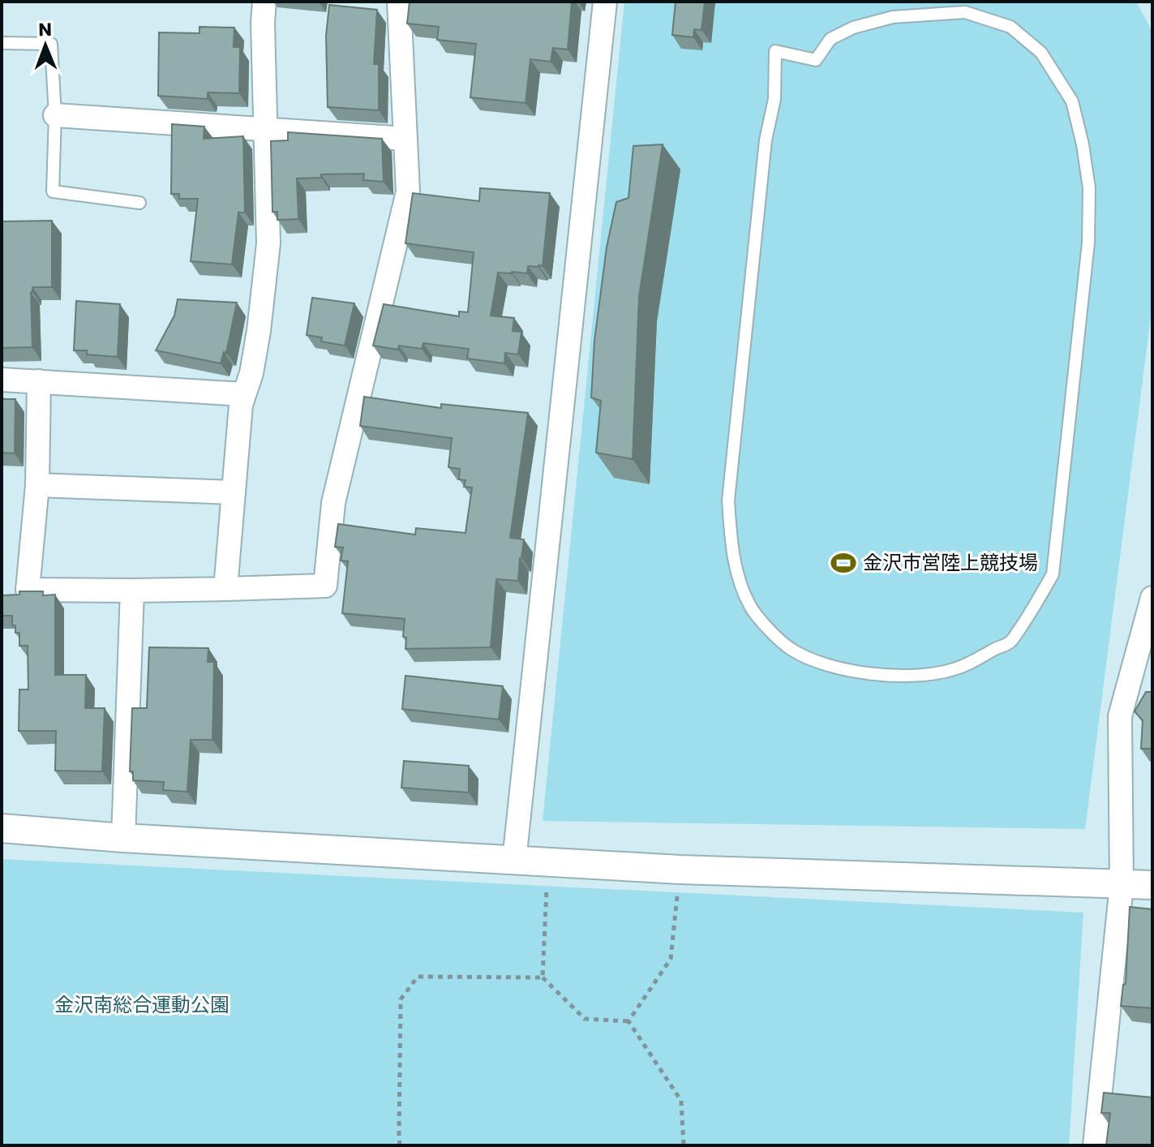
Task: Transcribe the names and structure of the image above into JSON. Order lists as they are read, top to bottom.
{
  "parks": ["金沢南総合運動公園"],
  "places": {
    "sports": ["金沢市営陸上競技場"]
  },
  "north": "top"
}
